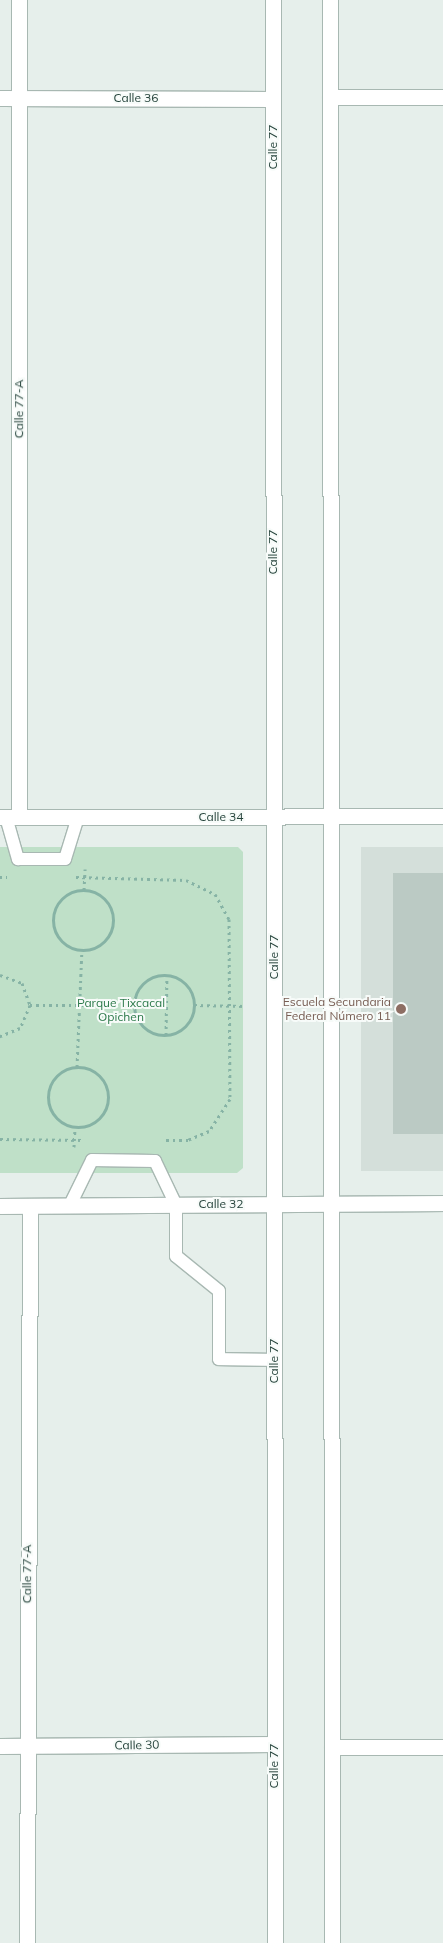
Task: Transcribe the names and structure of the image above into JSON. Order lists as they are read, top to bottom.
{
  "streets": {
    "street": [
      "Calle 36",
      "Calle 77",
      "Calle 77-A",
      "Calle 34",
      "Calle 32",
      "Calle 30"
    ]
  },
  "crossings": [
    ["Calle 36", "Calle 77"],
    ["Calle 36", "Calle 77-A"],
    ["Calle 77", "Calle 34"],
    ["Calle 77", "Calle 32"],
    ["Calle 77", "Calle 30"],
    ["Calle 77-A", "Calle 34"],
    ["Calle 77-A", "Calle 32"],
    ["Calle 77-A", "Calle 30"]
  ],
  "parks": ["Parque Tixcacal Opichen"],
  "places": ["Escuela Secundaria Federal Número 11"]
}
